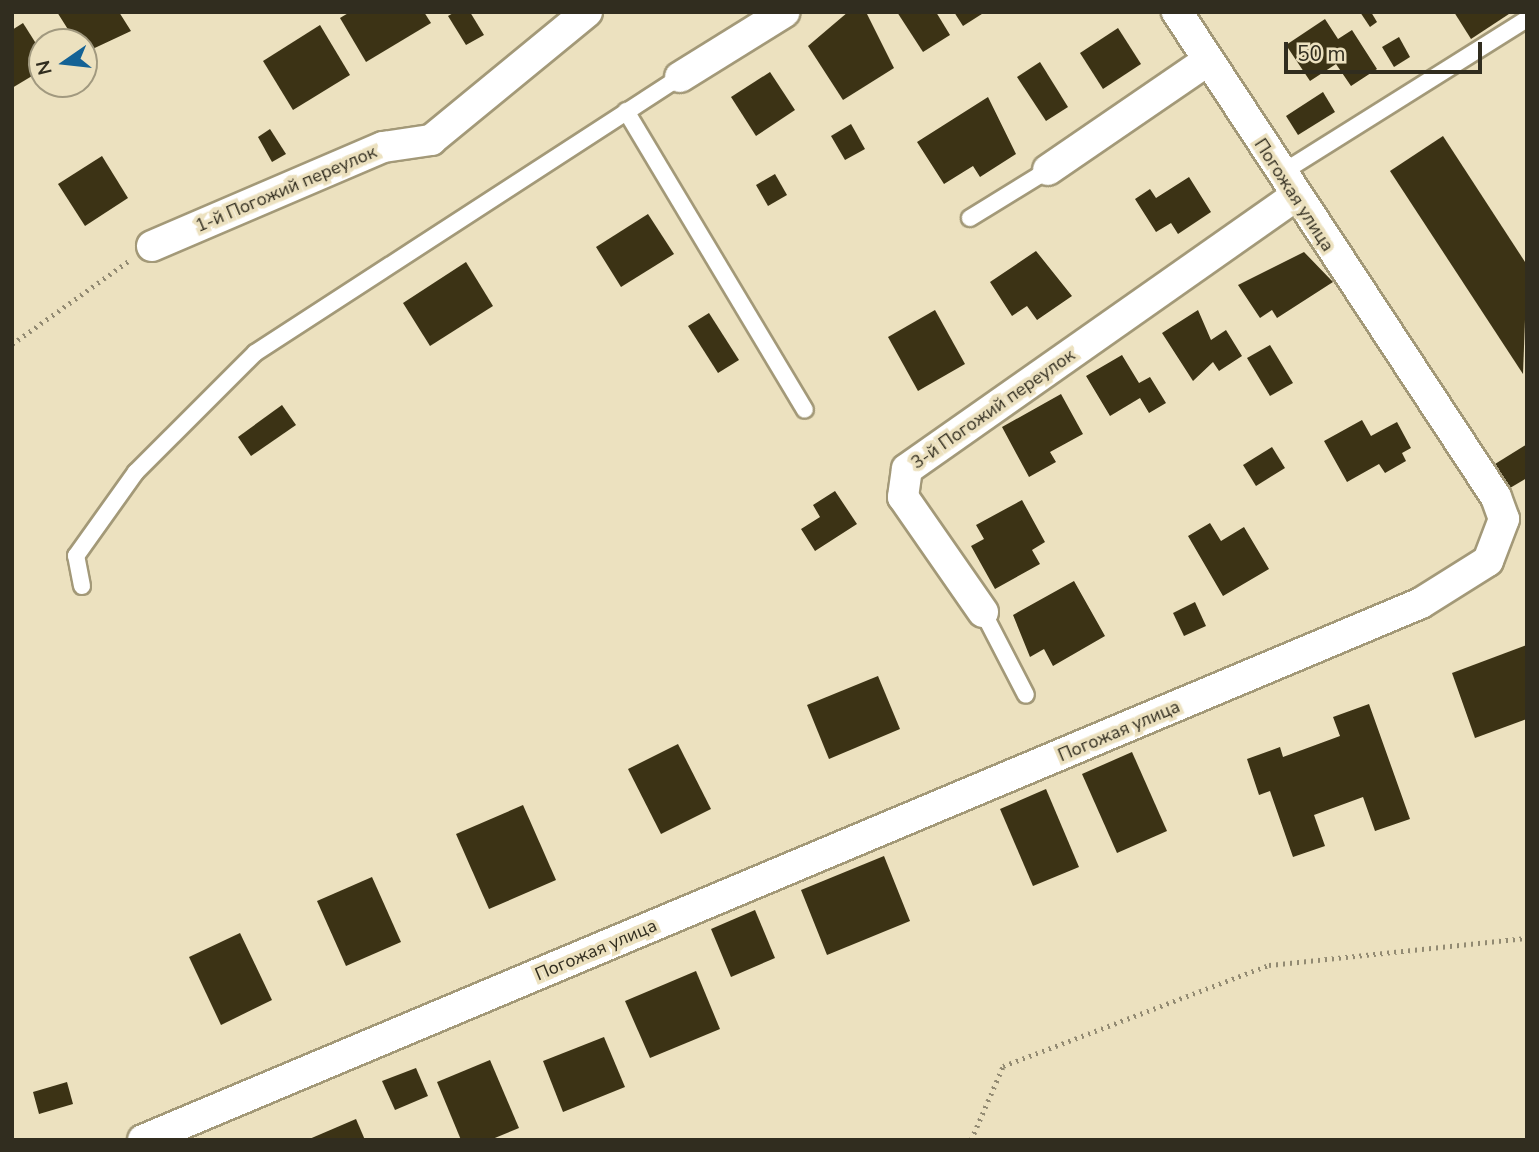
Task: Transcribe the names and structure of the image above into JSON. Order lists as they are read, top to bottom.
{
  "streets": {
    "street": ["1-й Погожий переулок", "Погожая улица", "3-й Погожий переулок"]
  },
  "crossings": [
    ["Погожая улица", "3-й Погожий переулок"]
  ],
  "scale_bar": "50 m",
  "north": "left"
}
